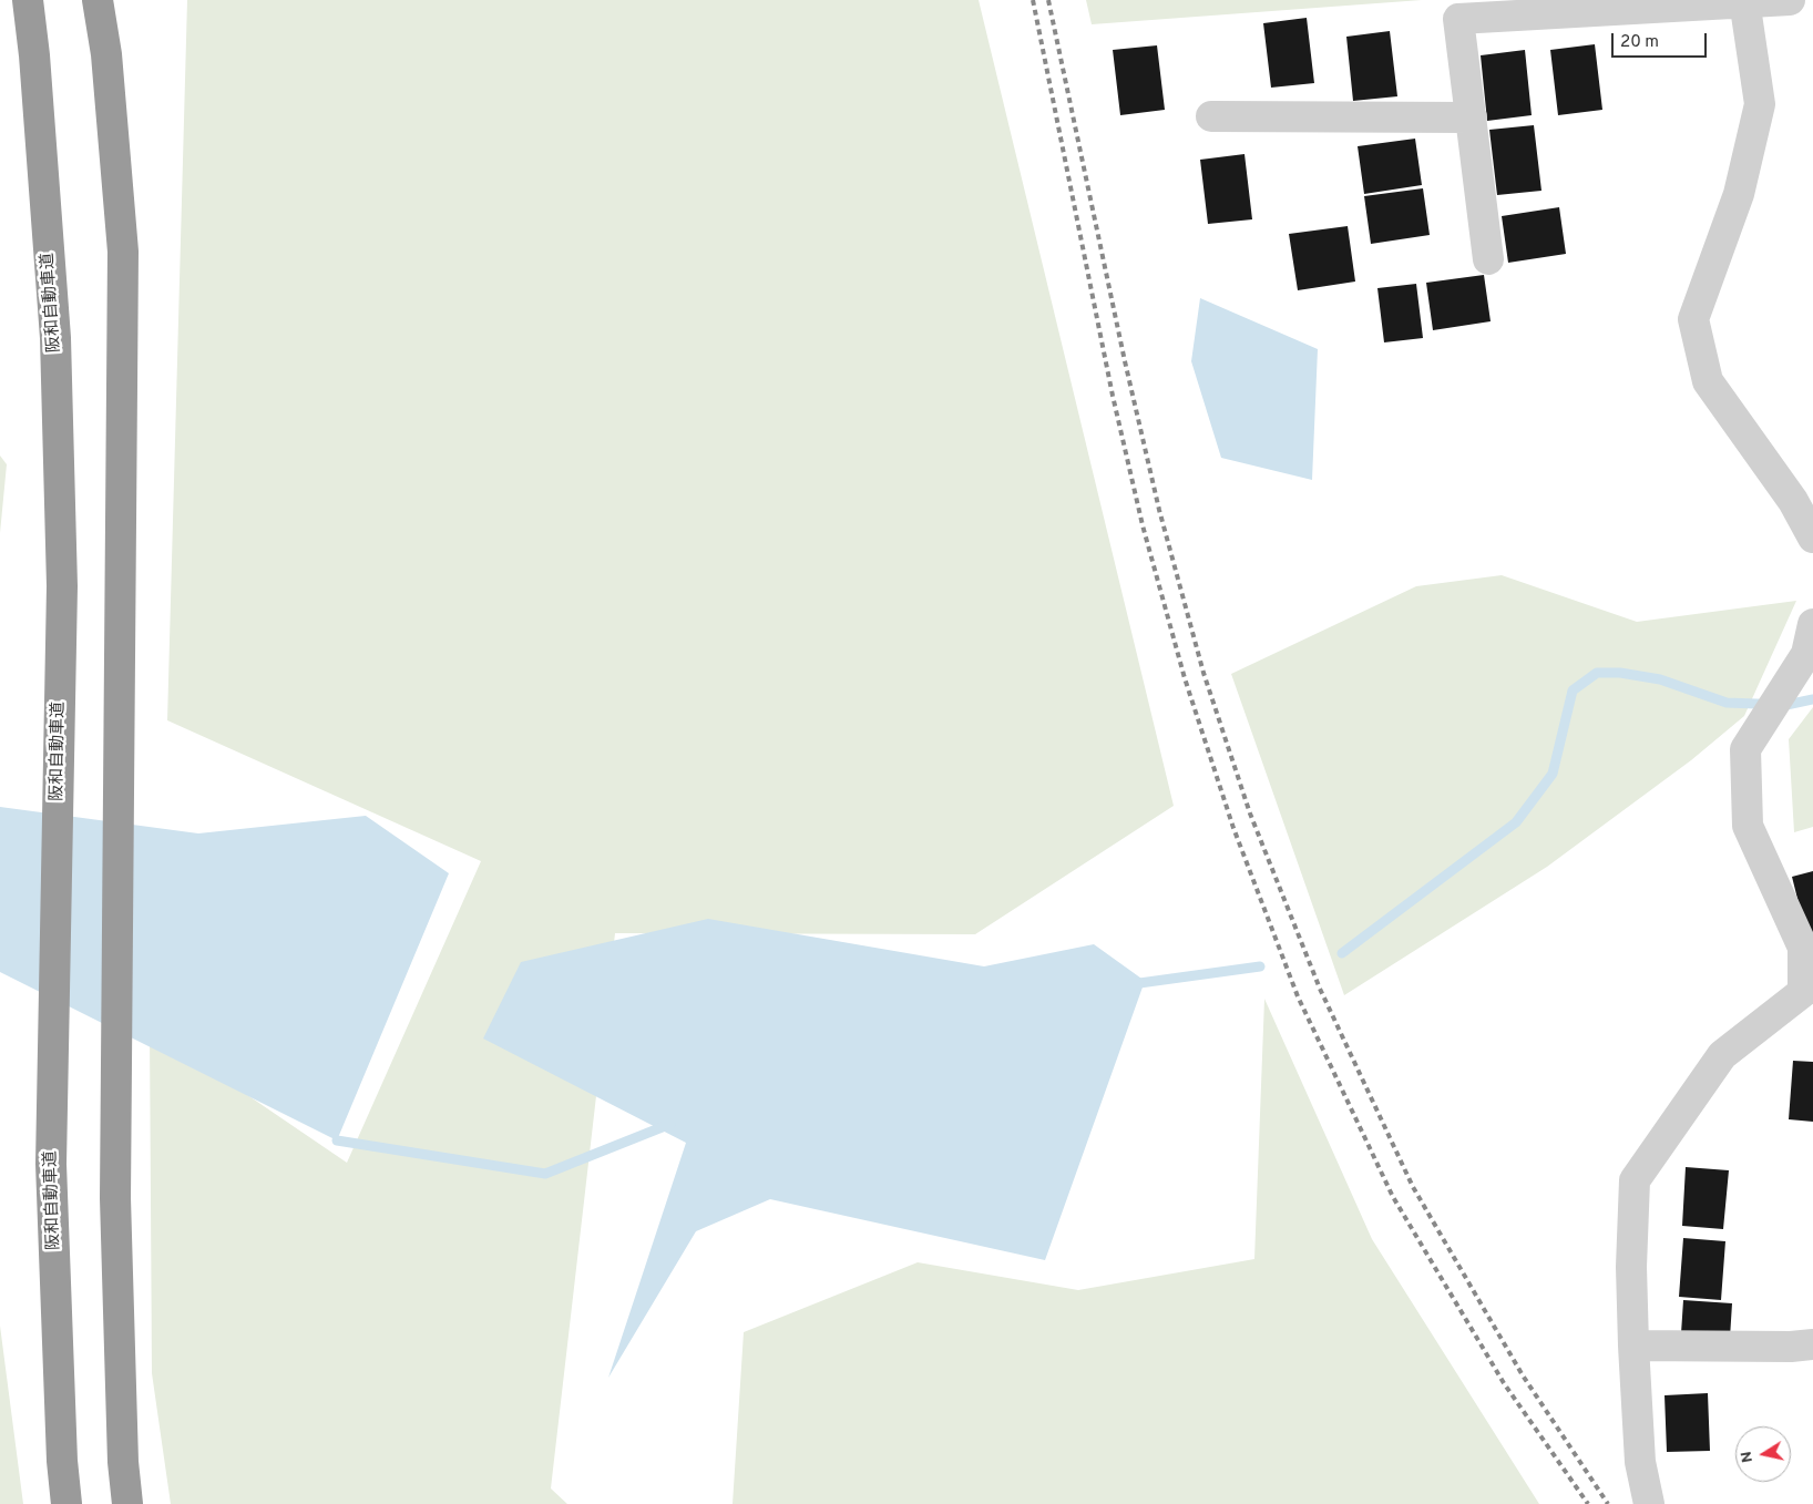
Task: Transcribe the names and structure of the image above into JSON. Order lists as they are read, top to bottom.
{
  "streets": {
    "highway": ["阪和自動車道"]
  },
  "scale_bar": "20 m",
  "north": "left"
}
